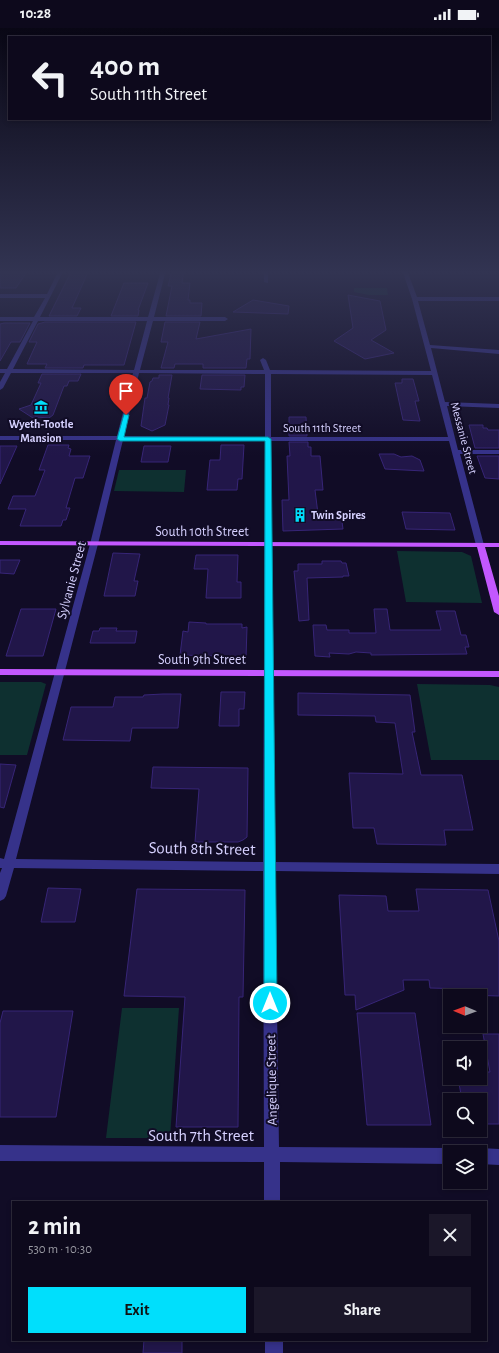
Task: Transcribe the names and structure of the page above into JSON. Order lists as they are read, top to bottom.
{
  "streets": {
    "main road": ["Messanie Street", "South 10th Street", "South 9th Street"],
    "street": [
      "South 11th Street",
      "Sylvanie Street",
      "South 8th Street",
      "Angelique Street",
      "South 7th Street"
    ]
  },
  "crossings": [
    ["South 11th Street", "Messanie Street"],
    ["South 11th Street", "Sylvanie Street"],
    ["South 11th Street", "Angelique Street"],
    ["Messanie Street", "South 10th Street"],
    ["South 10th Street", "Sylvanie Street"],
    ["South 10th Street", "Angelique Street"],
    ["Sylvanie Street", "South 9th Street"],
    ["Sylvanie Street", "South 8th Street"],
    ["South 9th Street", "Angelique Street"],
    ["South 8th Street", "Angelique Street"],
    ["Angelique Street", "South 7th Street"]
  ],
  "places": {
    "museum": ["Wyeth-Tootle Mansion"],
    "building": ["Twin Spires"]
  },
  "north": "left",
  "page": {
    "status": "10:28",
    "turn": ["400 m", "South 11th Street"],
    "heading": ["2 min", "530 m · 10:30"],
    "buttons": ["Exit", "Share"]
  }
}
